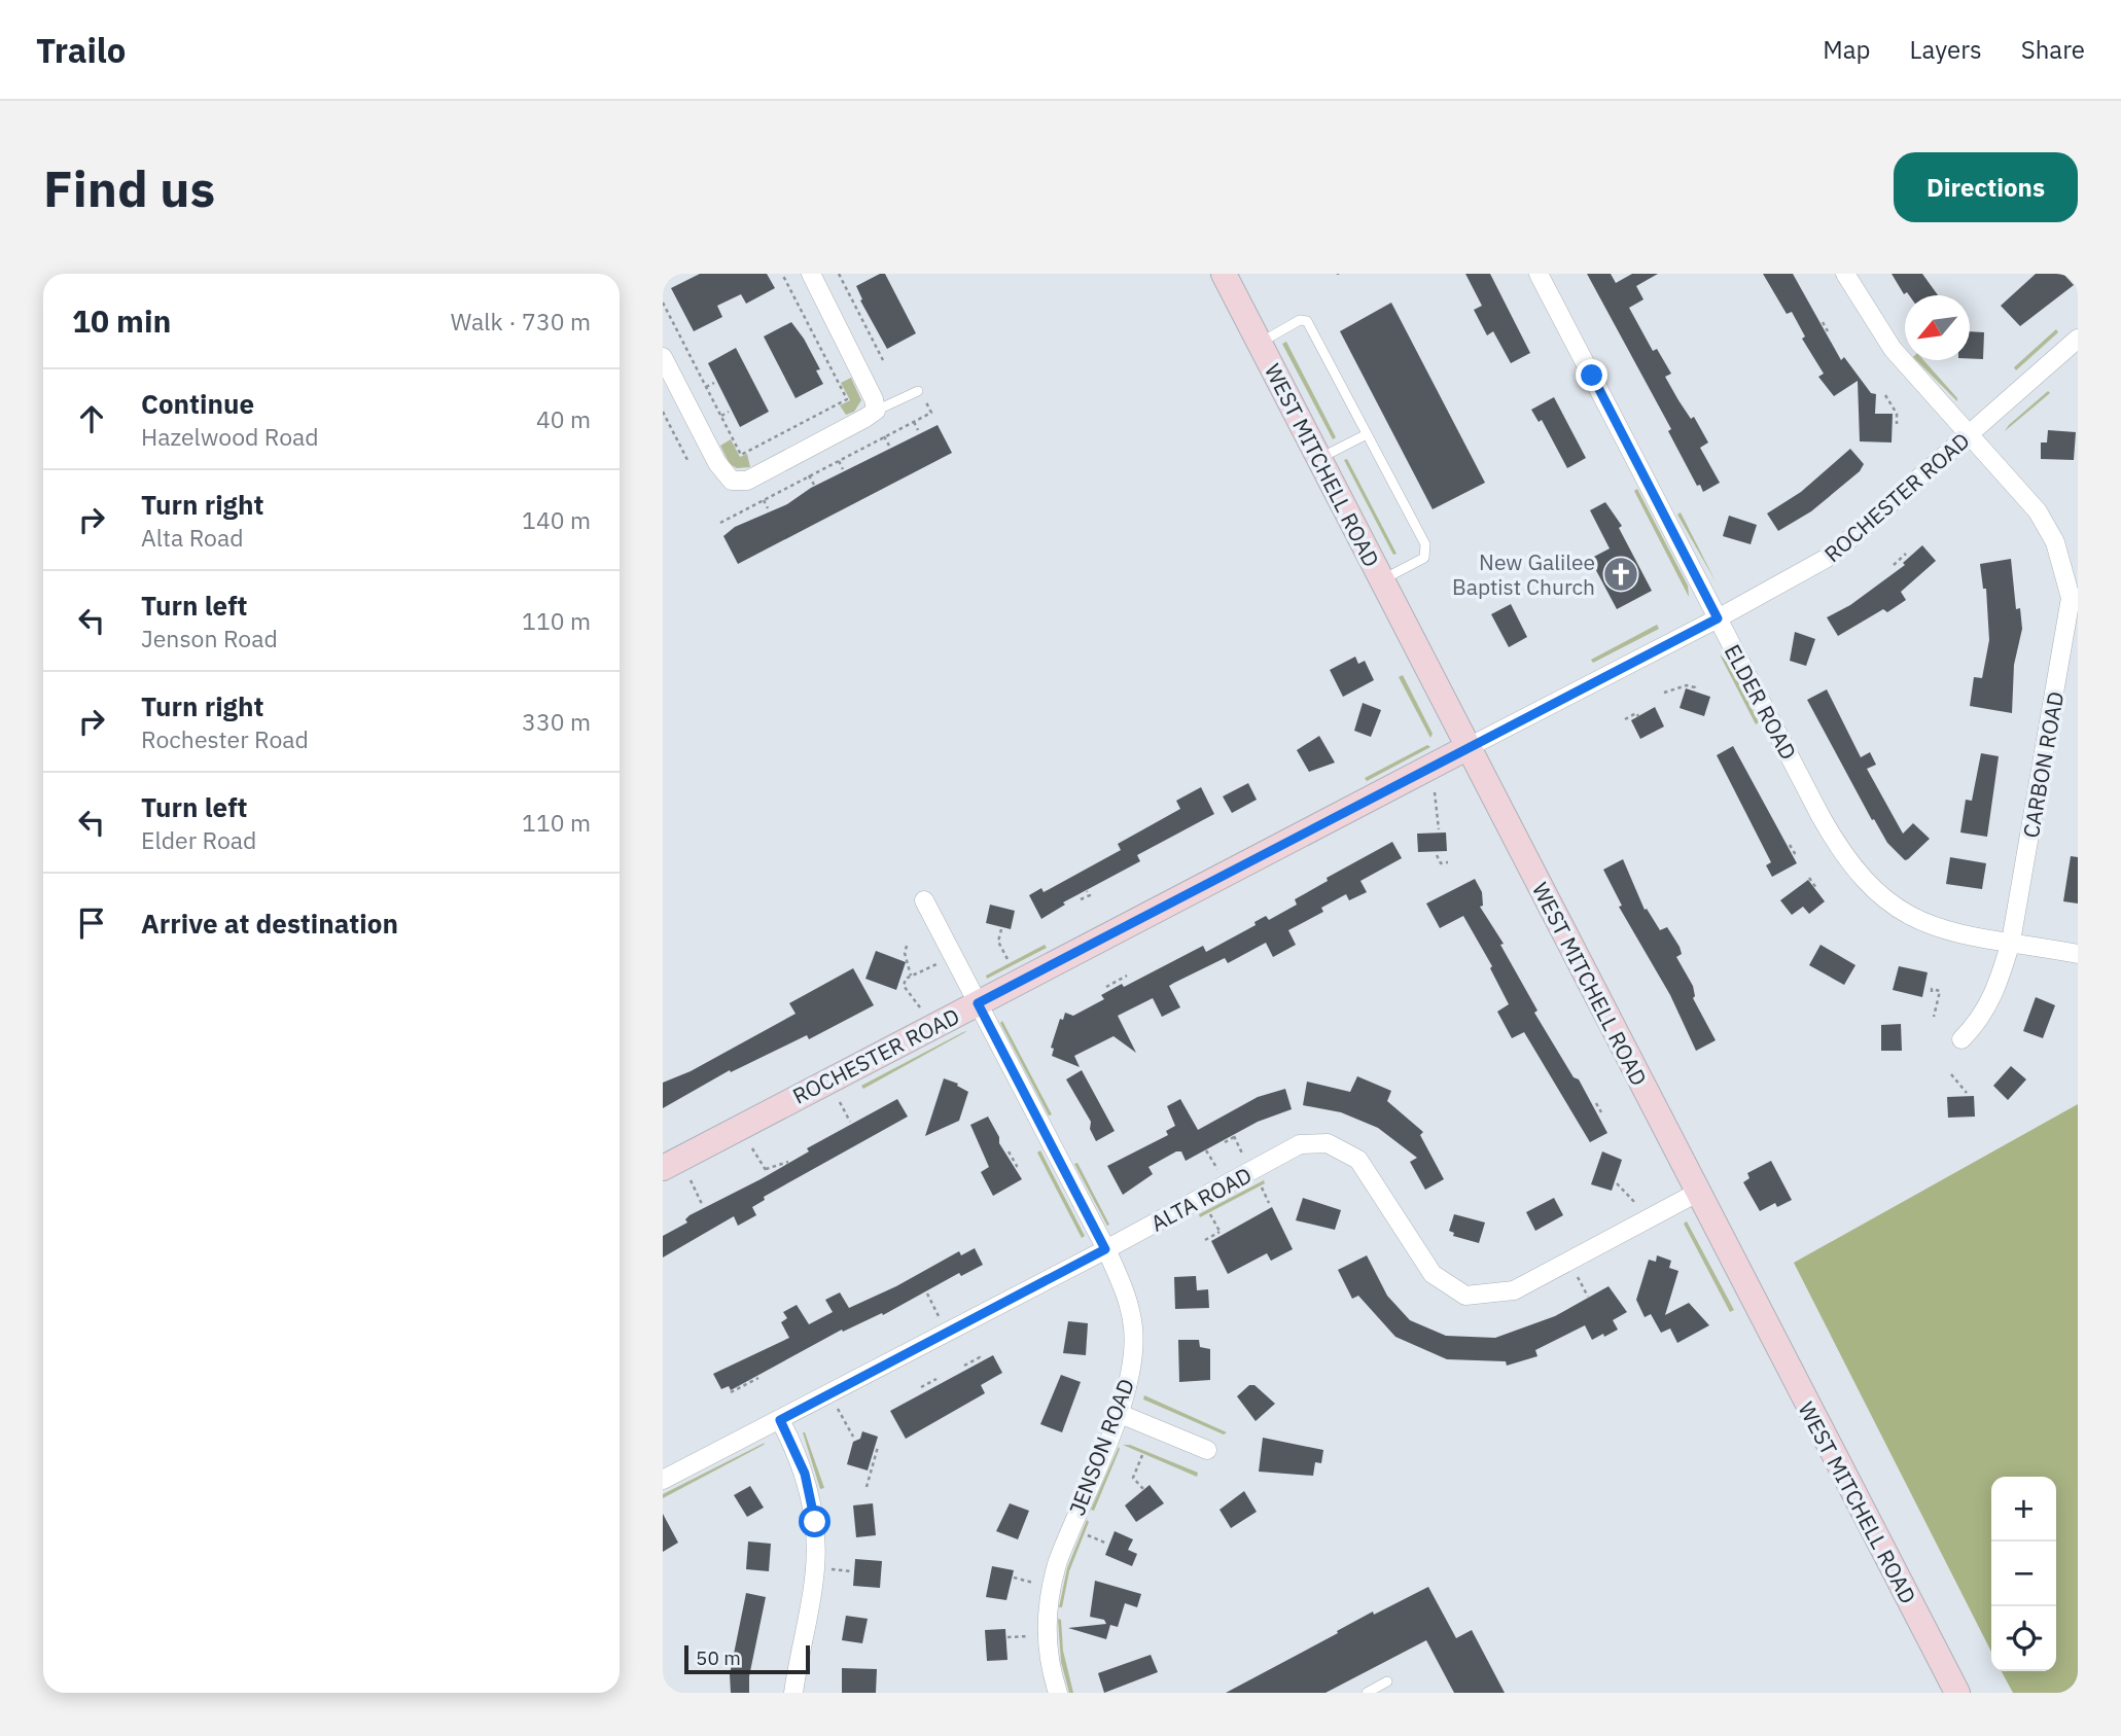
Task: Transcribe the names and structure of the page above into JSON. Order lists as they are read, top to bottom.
{
  "streets": {
    "main road": ["WEST MITCHELL ROAD", "ROCHESTER ROAD"],
    "street": [
      "ELDER ROAD",
      "CARBON ROAD",
      "ALTA ROAD",
      "JENSON ROAD"
    ]
  },
  "crossings": [
    ["WEST MITCHELL ROAD", "ROCHESTER ROAD"],
    ["WEST MITCHELL ROAD", "ALTA ROAD"],
    ["ROCHESTER ROAD", "ELDER ROAD"],
    ["ROCHESTER ROAD", "CARBON ROAD"],
    ["ROCHESTER ROAD", "JENSON ROAD"],
    ["ELDER ROAD", "CARBON ROAD"],
    ["ALTA ROAD", "JENSON ROAD"]
  ],
  "places": {
    "church": ["New Galilee Baptist Church"]
  },
  "scale_bar": "50 m",
  "north": "bottom left",
  "page": {
    "header": "Trailo",
    "nav": ["Map", "Layers", "Share"],
    "buttons": "Directions",
    "title": "Find us",
    "heading": ["10 min", "Walk · 730 m"],
    "list": [
      ["Continue", "Hazelwood Road", "40 m"],
      ["Turn right", "Alta Road", "140 m"],
      ["Turn left", "Jenson Road", "110 m"],
      ["Turn right", "Rochester Road", "330 m"],
      ["Turn left", "Elder Road", "110 m"],
      "Arrive at destination"
    ],
    "map_buttons": ["+", "−"],
    "scale": "50 m"
  }
}
